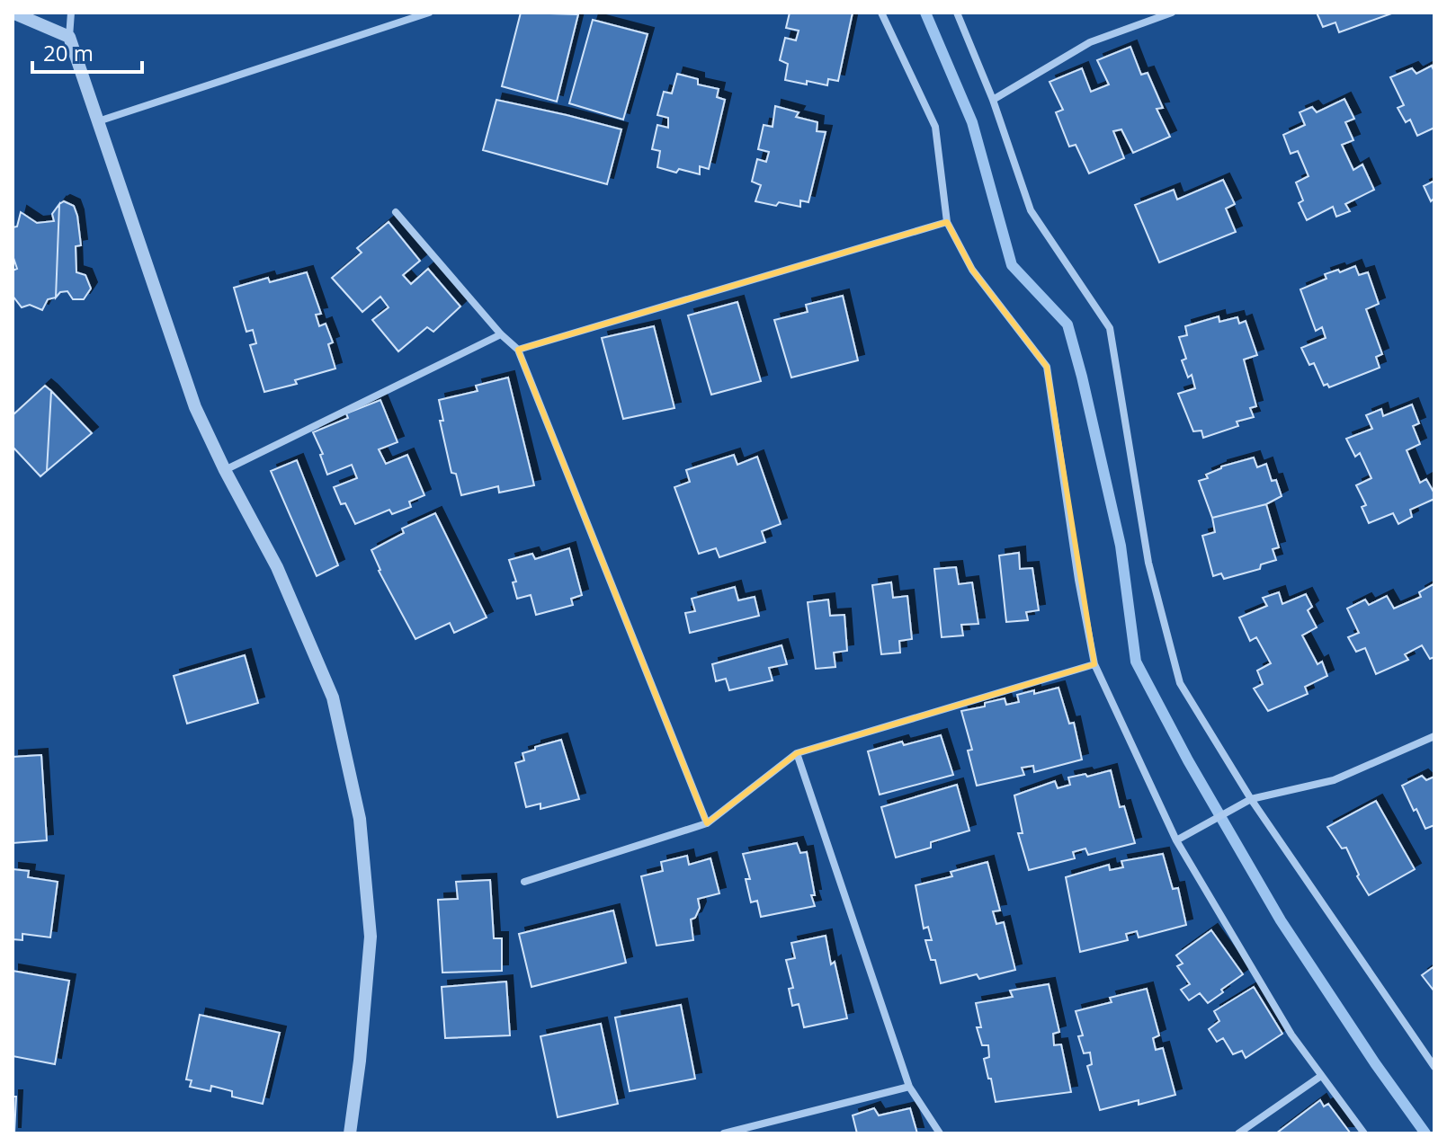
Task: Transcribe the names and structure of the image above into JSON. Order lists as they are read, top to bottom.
{
  "scale_bar": "20 m"
}
